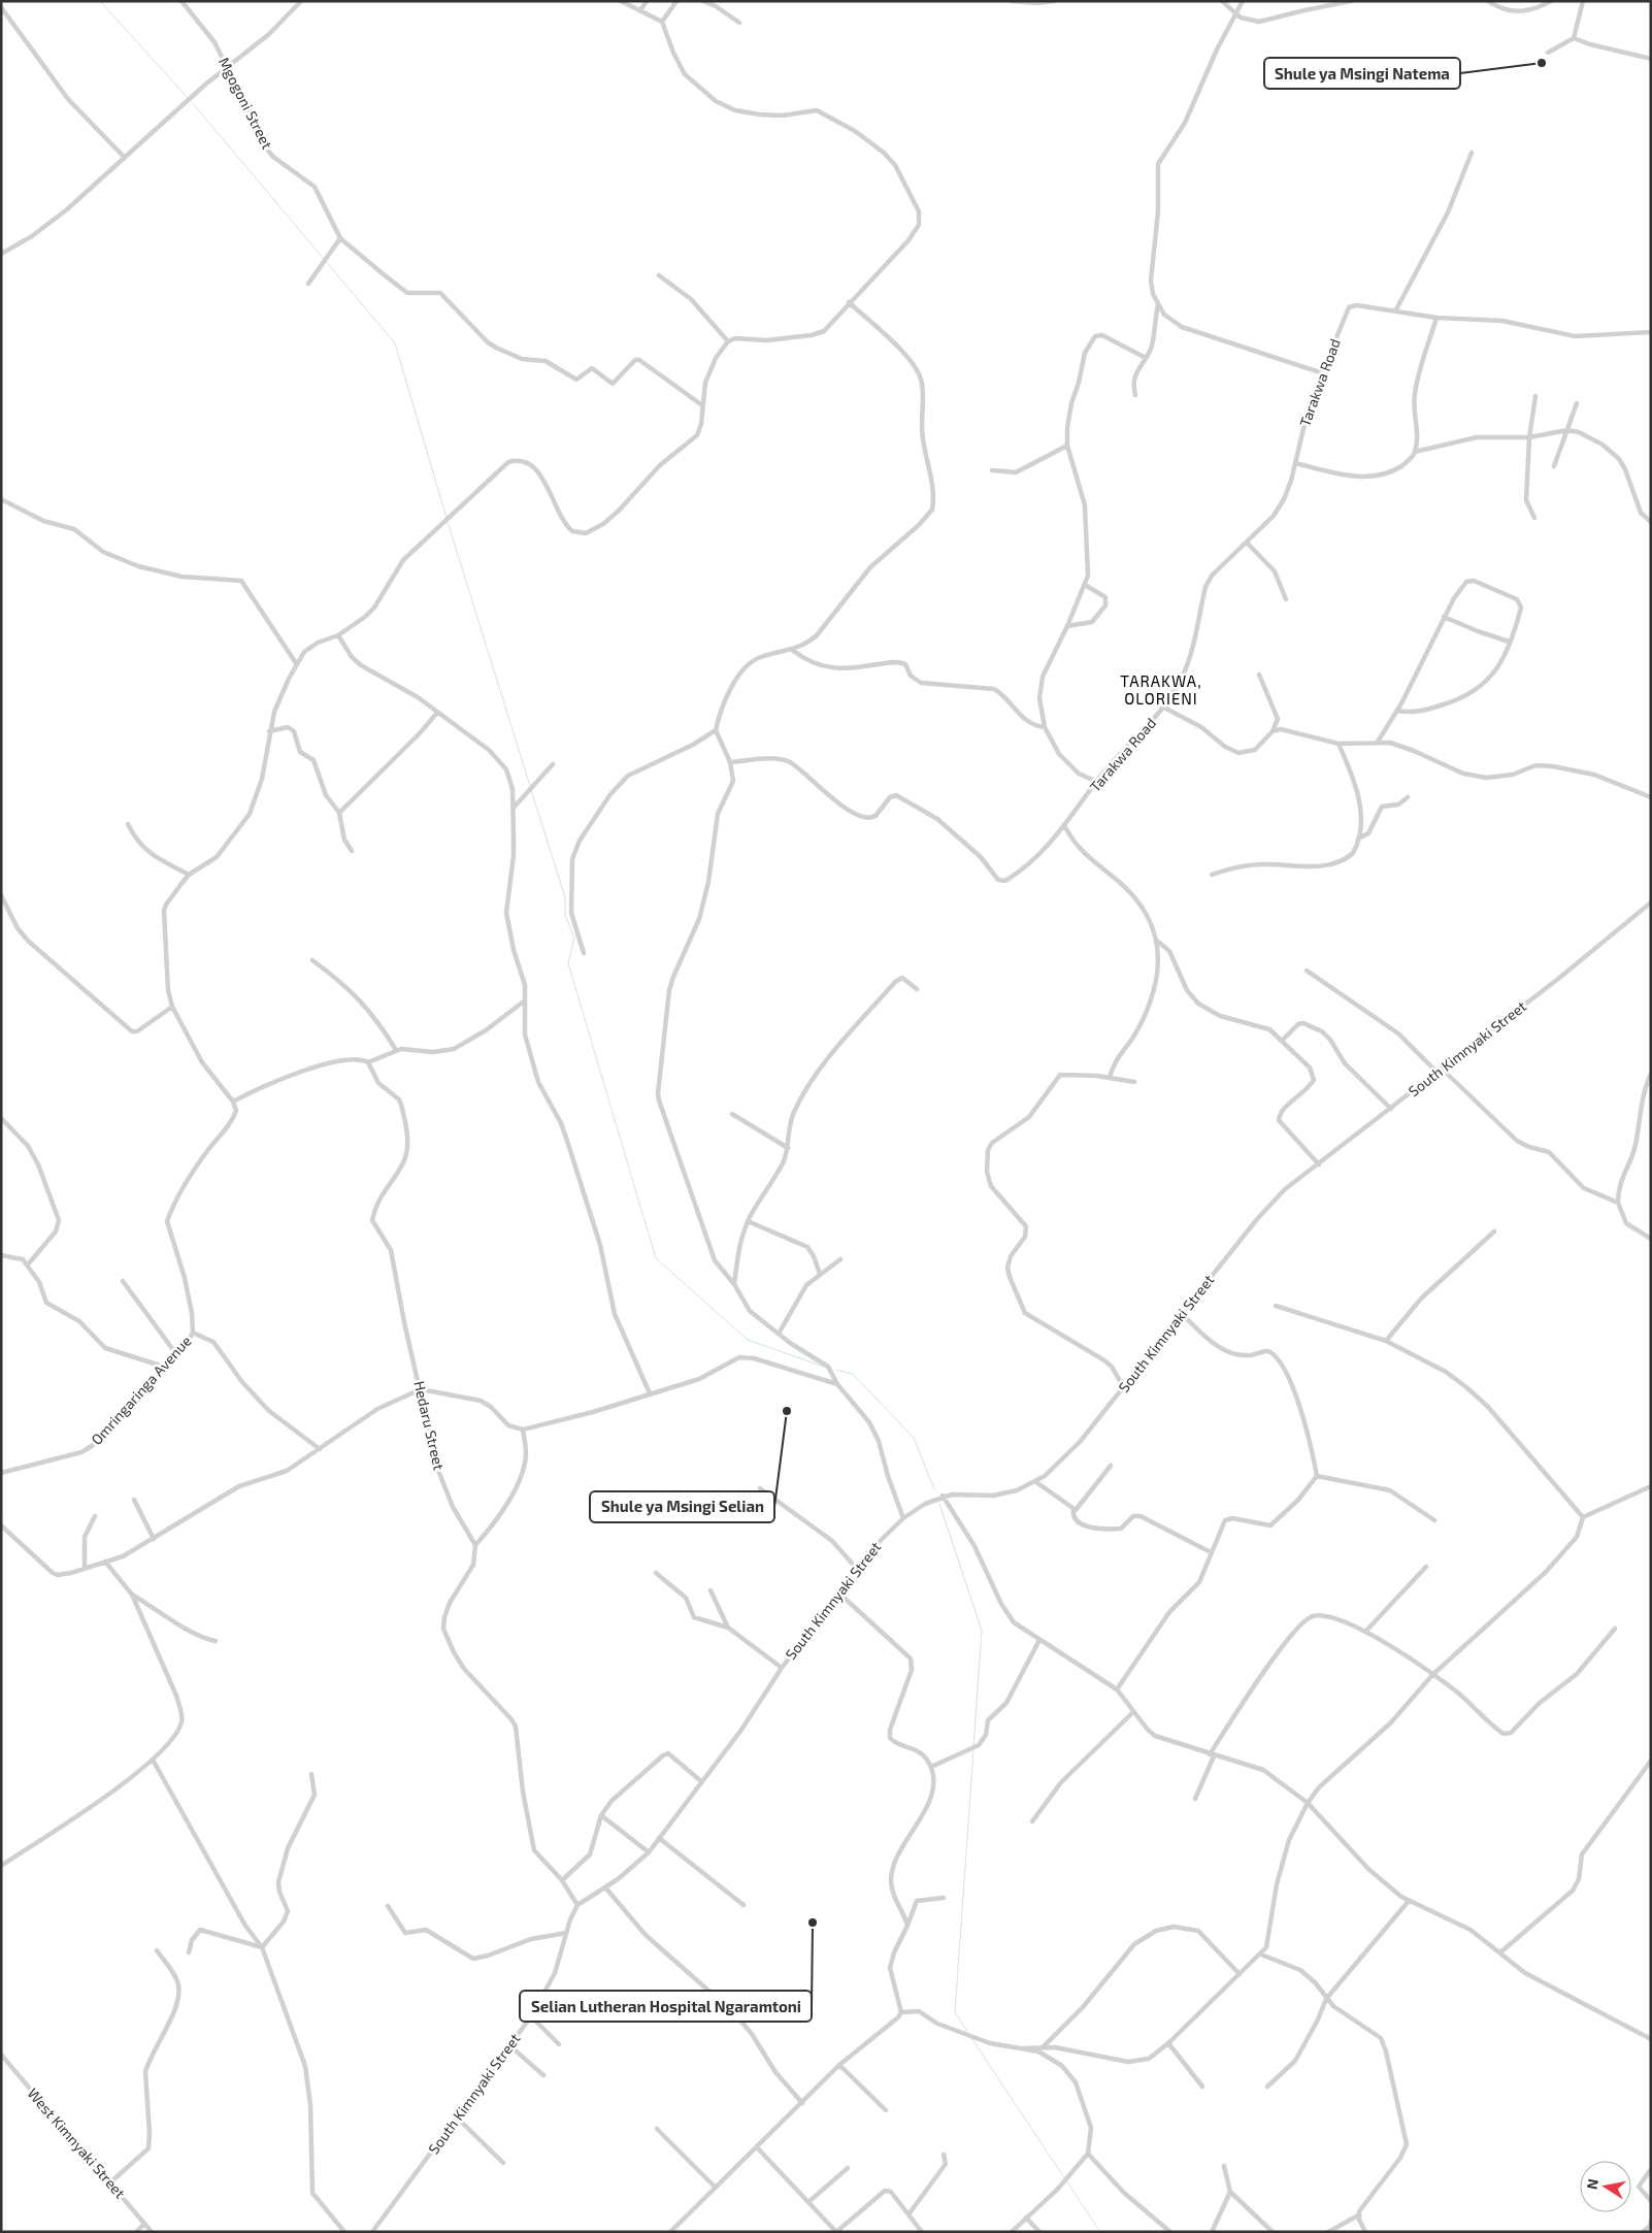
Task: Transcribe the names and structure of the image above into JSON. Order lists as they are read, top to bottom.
{
  "streets": {
    "street": [
      "Mgogoni Street",
      "Tarakwa Road",
      "South Kimnyaki Street",
      "Omringaringa Avenue",
      "Hedaru Street",
      "West Kimnyaki Street"
    ]
  },
  "districts": ["TARAKWA, OLORIENI"],
  "places": ["Shule ya Msingi Natema", "Shule ya Msingi Selian", "Selian Lutheran Hospital Ngaramtoni"],
  "north": "left"
}
